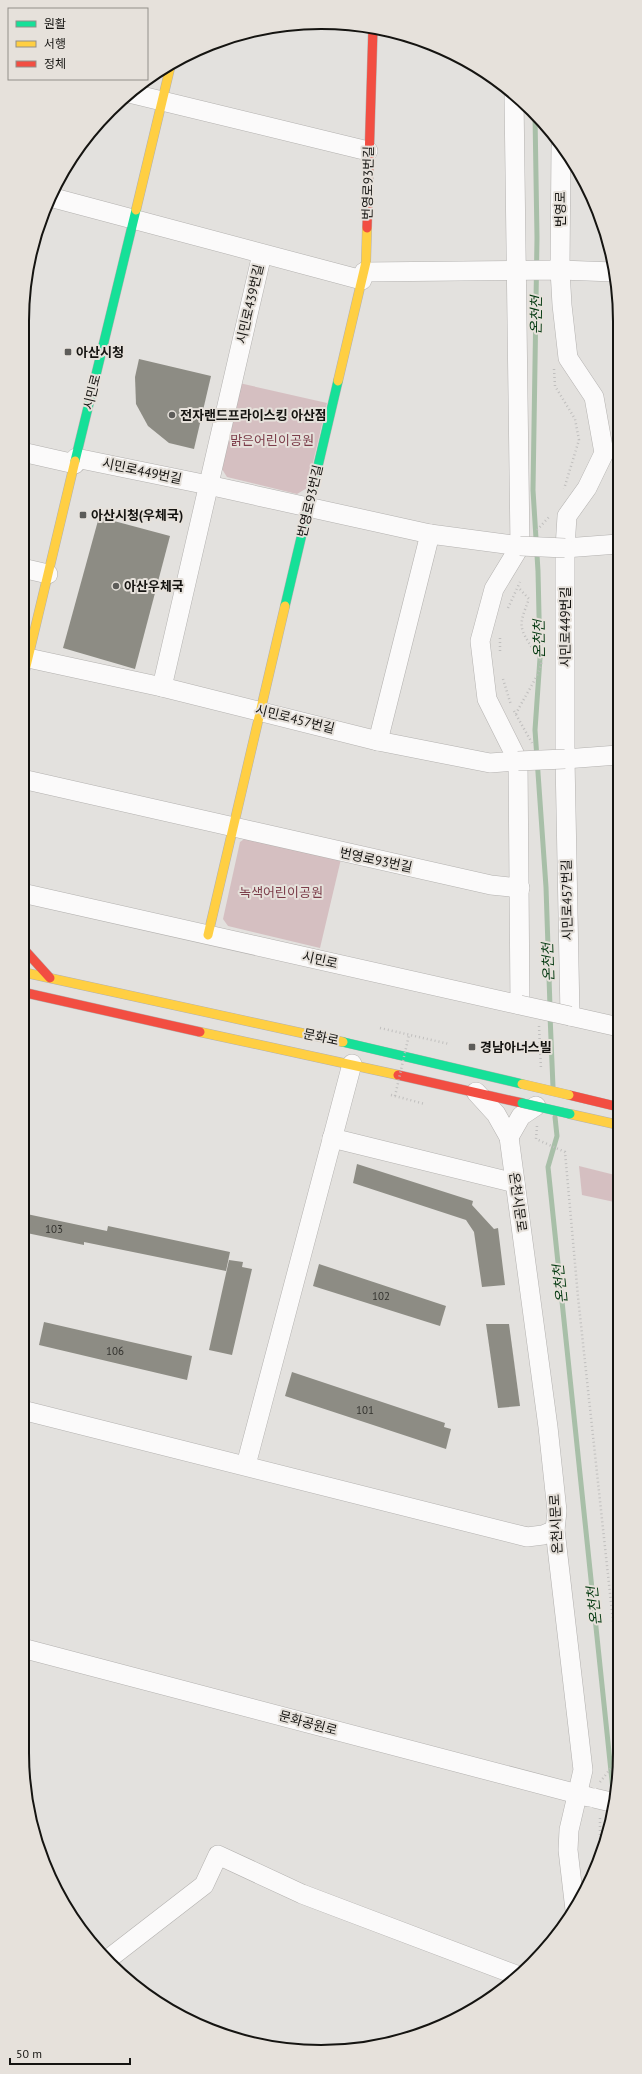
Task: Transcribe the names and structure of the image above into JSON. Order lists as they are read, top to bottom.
{
  "streets": {
    "main road": ["번영로93번길", "시민로", "문화로"],
    "street": [
      "번영로",
      "시민로439번길",
      "시민로449번길",
      "시민로457번길",
      "온천시문로",
      "문화공원로"
    ]
  },
  "crossings": [
    ["번영로93번길", "시민로"],
    ["번영로93번길", "시민로449번길"],
    ["번영로93번길", "시민로457번길"],
    ["시민로439번길", "시민로"],
    ["시민로439번길", "시민로449번길"],
    ["시민로", "시민로449번길"],
    ["시민로", "시민로457번길"],
    ["시민로449번길", "시민로457번길"],
    ["온천시문로", "문화공원로"]
  ],
  "water": ["온천천"],
  "parks": ["맑은어린이공원", "녹색어린이공원"],
  "places": {
    "transit": ["아산시청", "아산시청(우체국)", "경남아너스빌"],
    "other": ["전자랜드프라이스킹 아산점", "아산우체국"]
  },
  "house_numbers": [
    "103",
    "102",
    "106",
    "101"
  ],
  "legend": ["원활", "서행", "정체"],
  "scale_bar": "50 m"
}
